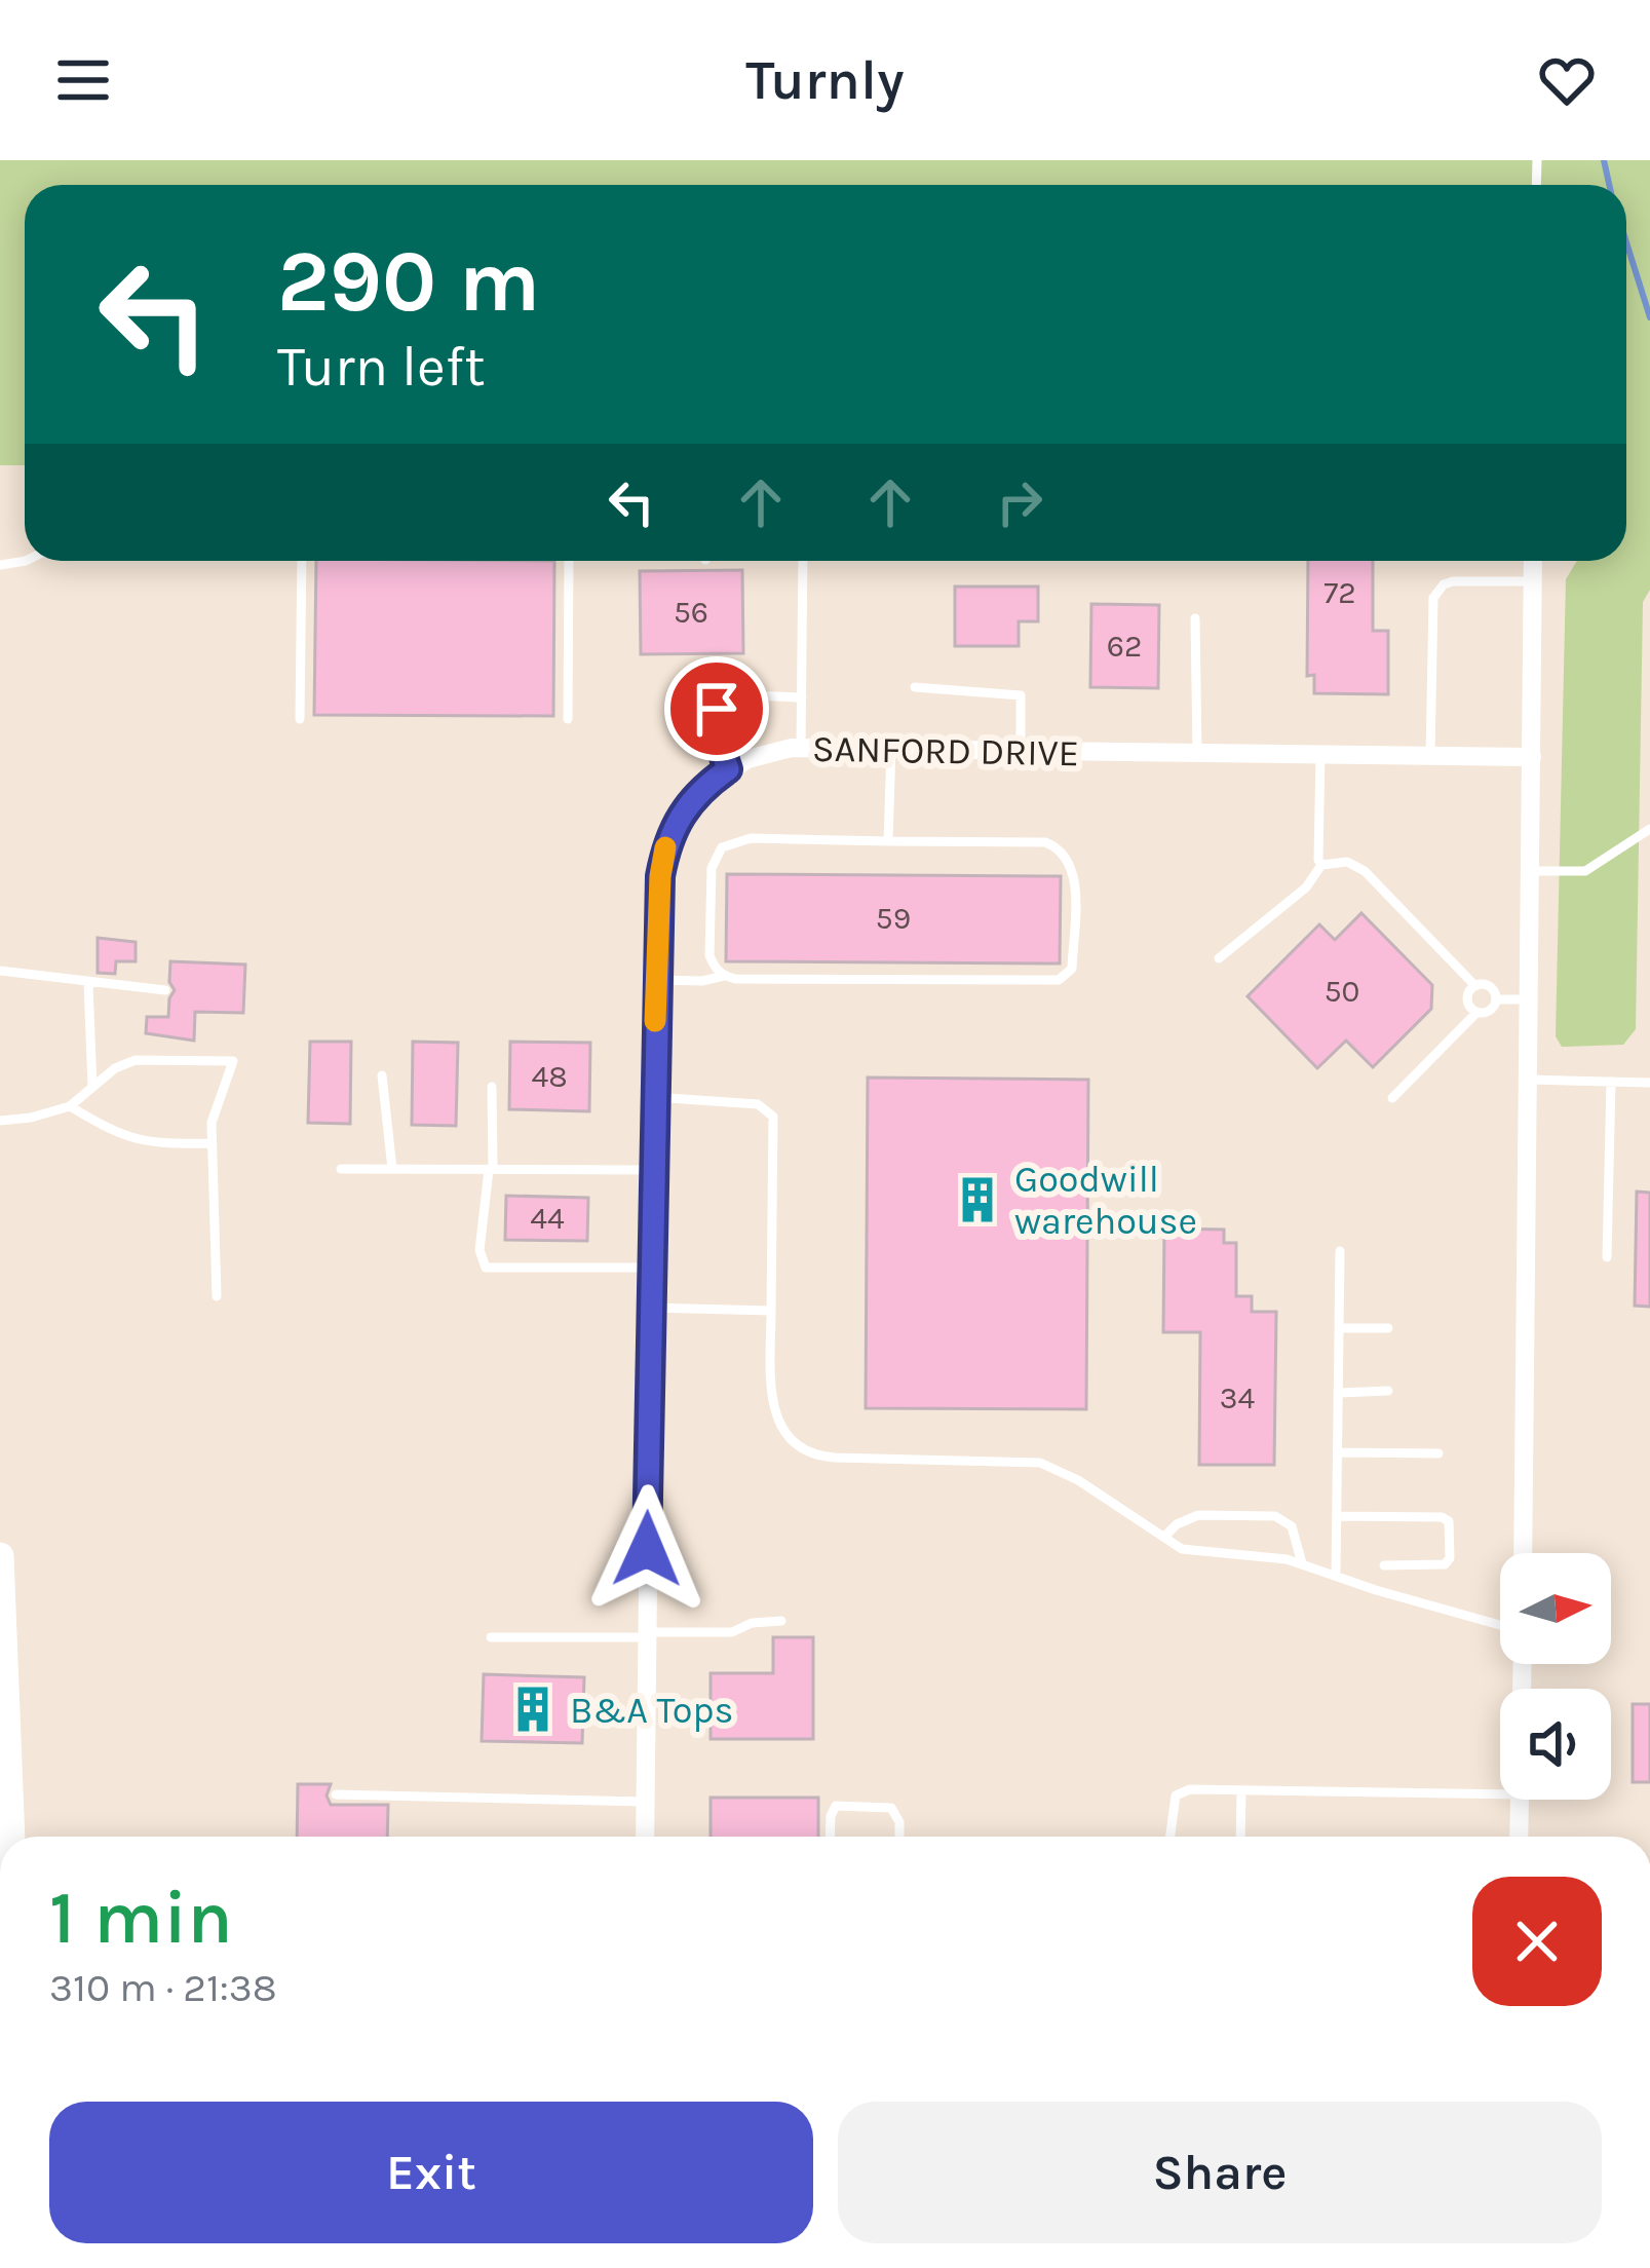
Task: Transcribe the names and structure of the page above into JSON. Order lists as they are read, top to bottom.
{
  "streets": {
    "street": ["SANFORD DRIVE"]
  },
  "places": {
    "building": ["Goodwill warehouse", "B&A Tops"]
  },
  "house_numbers": [
    "72",
    "56",
    "62",
    "59",
    "50",
    "48",
    "44",
    "34"
  ],
  "north": "right",
  "page": {
    "header": "Turnly",
    "turn": ["290 m", "Turn left"],
    "heading": ["1 min", "310 m · 21:38"],
    "buttons": ["Exit", "Share"]
  }
}
